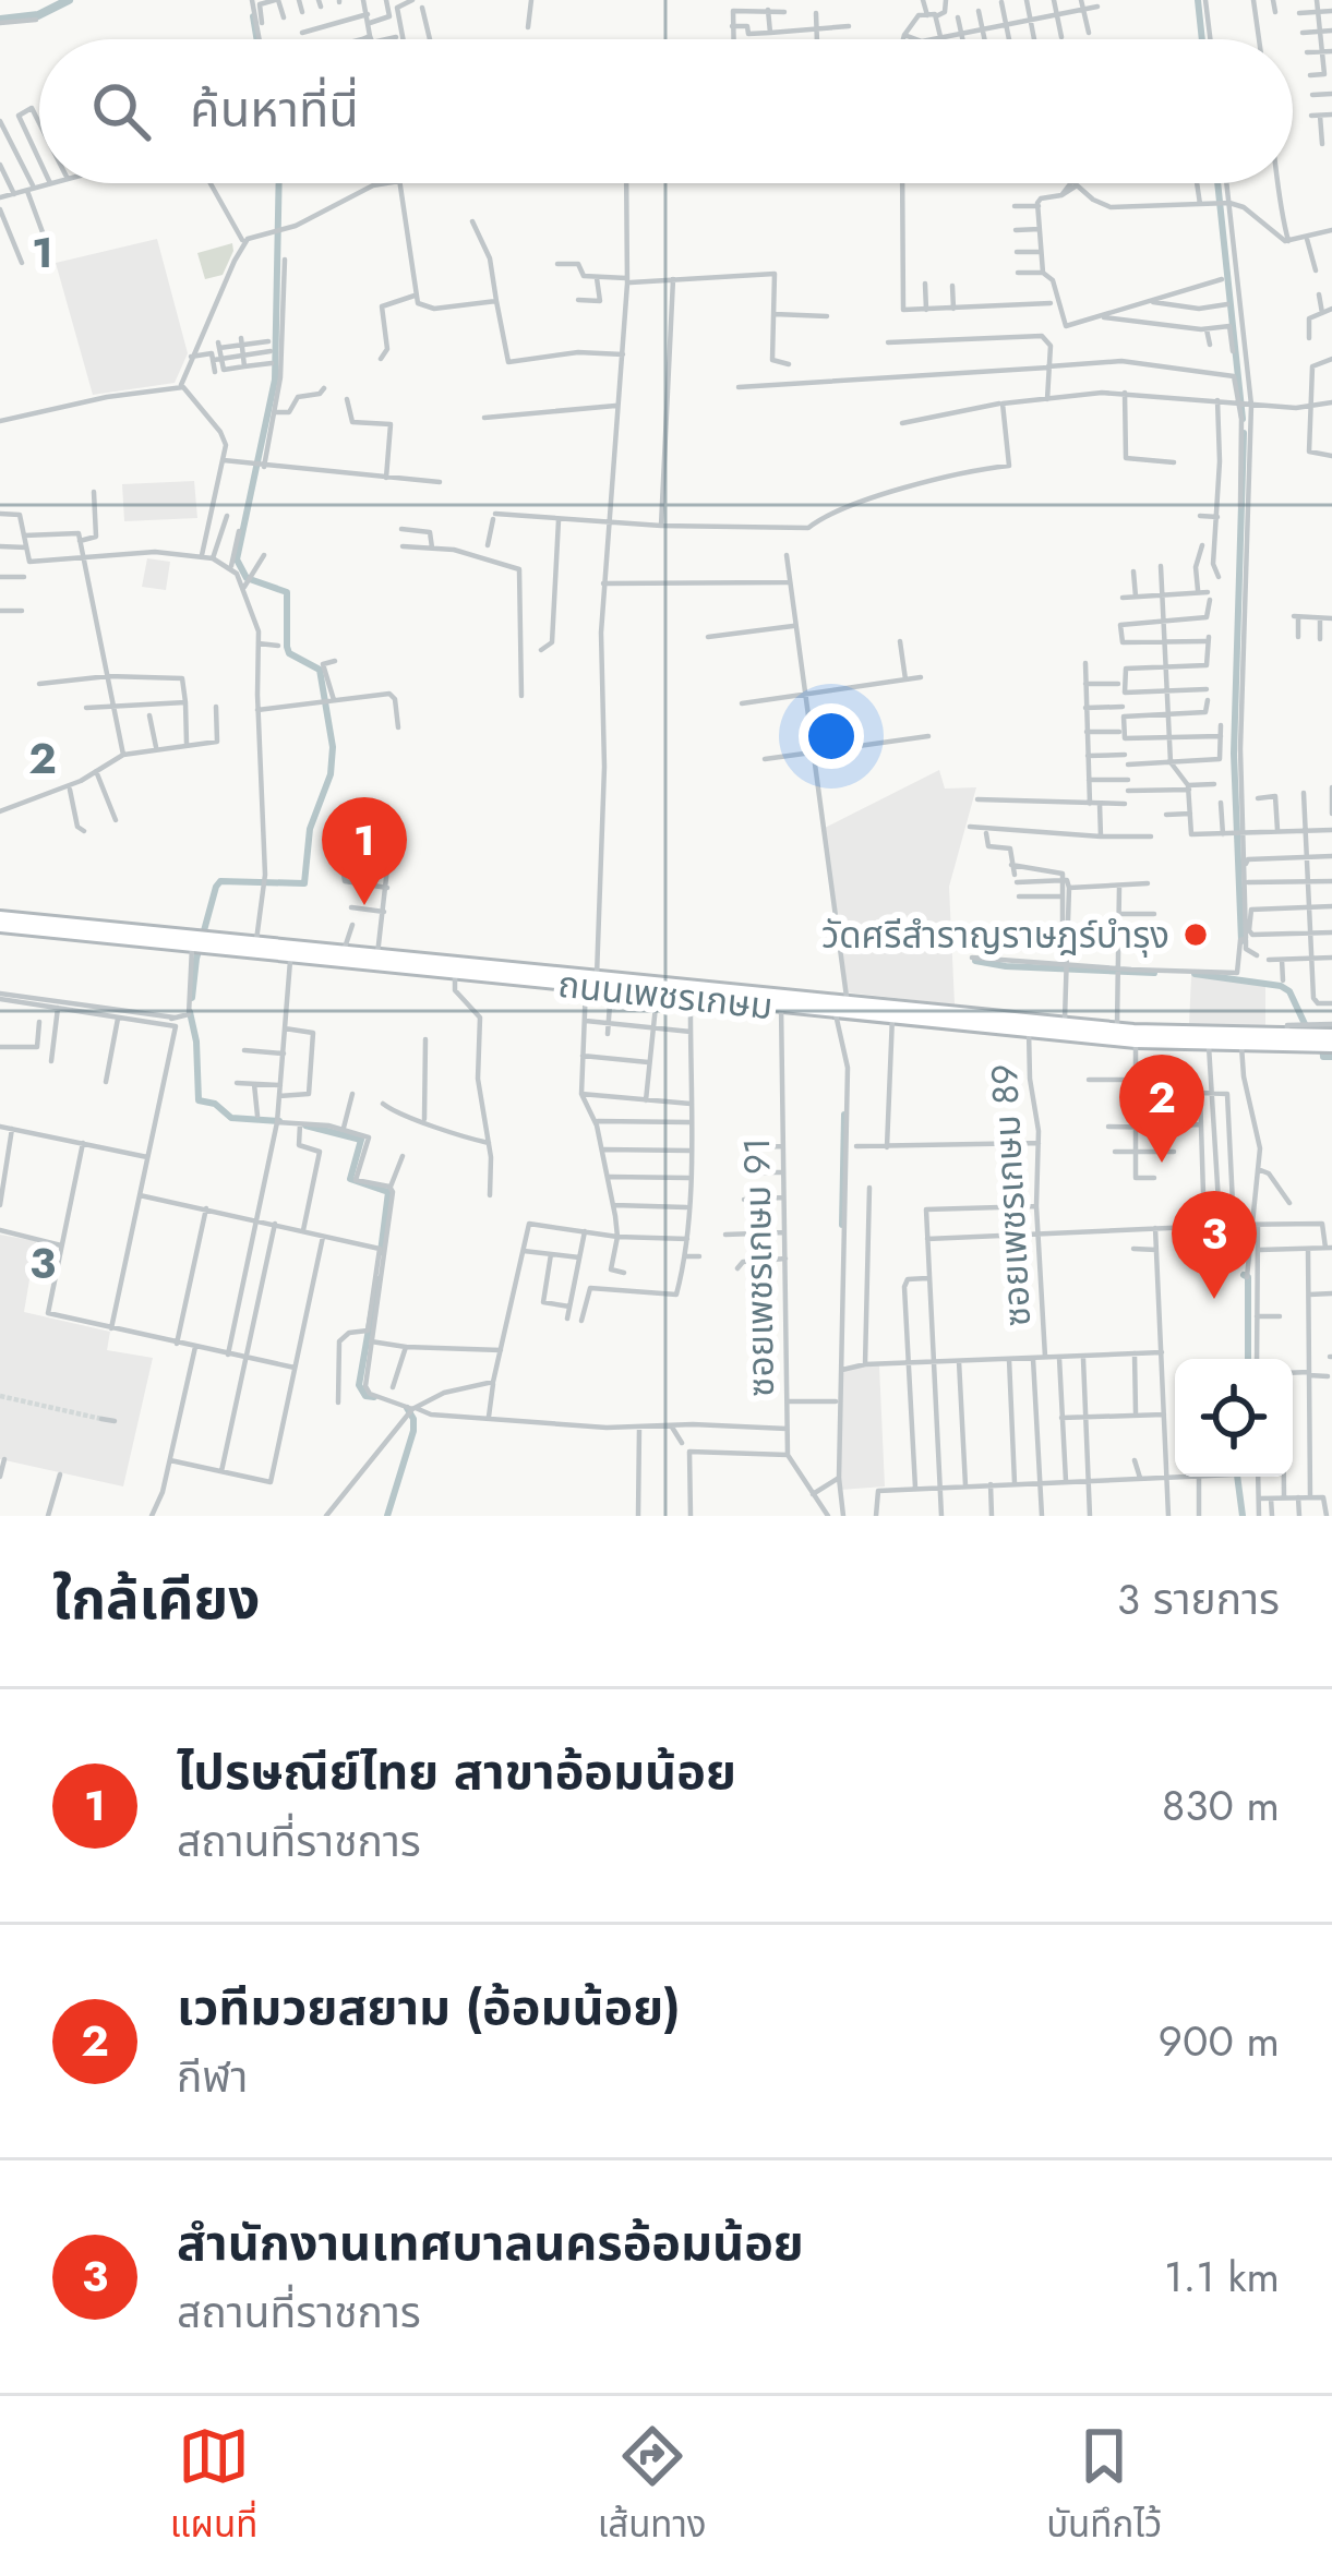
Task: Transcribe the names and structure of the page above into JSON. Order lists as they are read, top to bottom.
{
  "streets": {
    "main road": ["ถนนเพชรเกษม"],
    "street": ["ซอยเพชรเกษม 89", "ซอยเพชรเกษม 91"]
  },
  "crossings": [
    ["ถนนเพชรเกษม", "ซอยเพชรเกษม 89"],
    ["ถนนเพชรเกษม", "ซอยเพชรเกษม 91"]
  ],
  "places": ["วัดศรีสําราญราษฎร์บํารุง"],
  "page": {
    "search": "ค้นหาที่นี่",
    "pins": ["1", "2", "3"],
    "heading": ["ใกล้เคียง", "3 รายการ"],
    "list": [
      {
        "mark": "1",
        "name": "ไปรษณีย์ไทย สาขาอ้อมน้อย",
        "note": "สถานที่ราชการ",
        "value": "830 m"
      },
      {
        "mark": "2",
        "name": "เวทีมวยสยาม (อ้อมน้อย)",
        "note": "กีฬา",
        "value": "900 m"
      },
      {
        "mark": "3",
        "name": "สำนักงานเทศบาลนครอ้อมน้อย",
        "note": "สถานที่ราชการ",
        "value": "1.1 km"
      }
    ],
    "nav": ["แผนที่", "เส้นทาง", "บันทึกไว้"]
  },
  "grid": {
    "rows": ["1", "2", "3"]
  }
}
